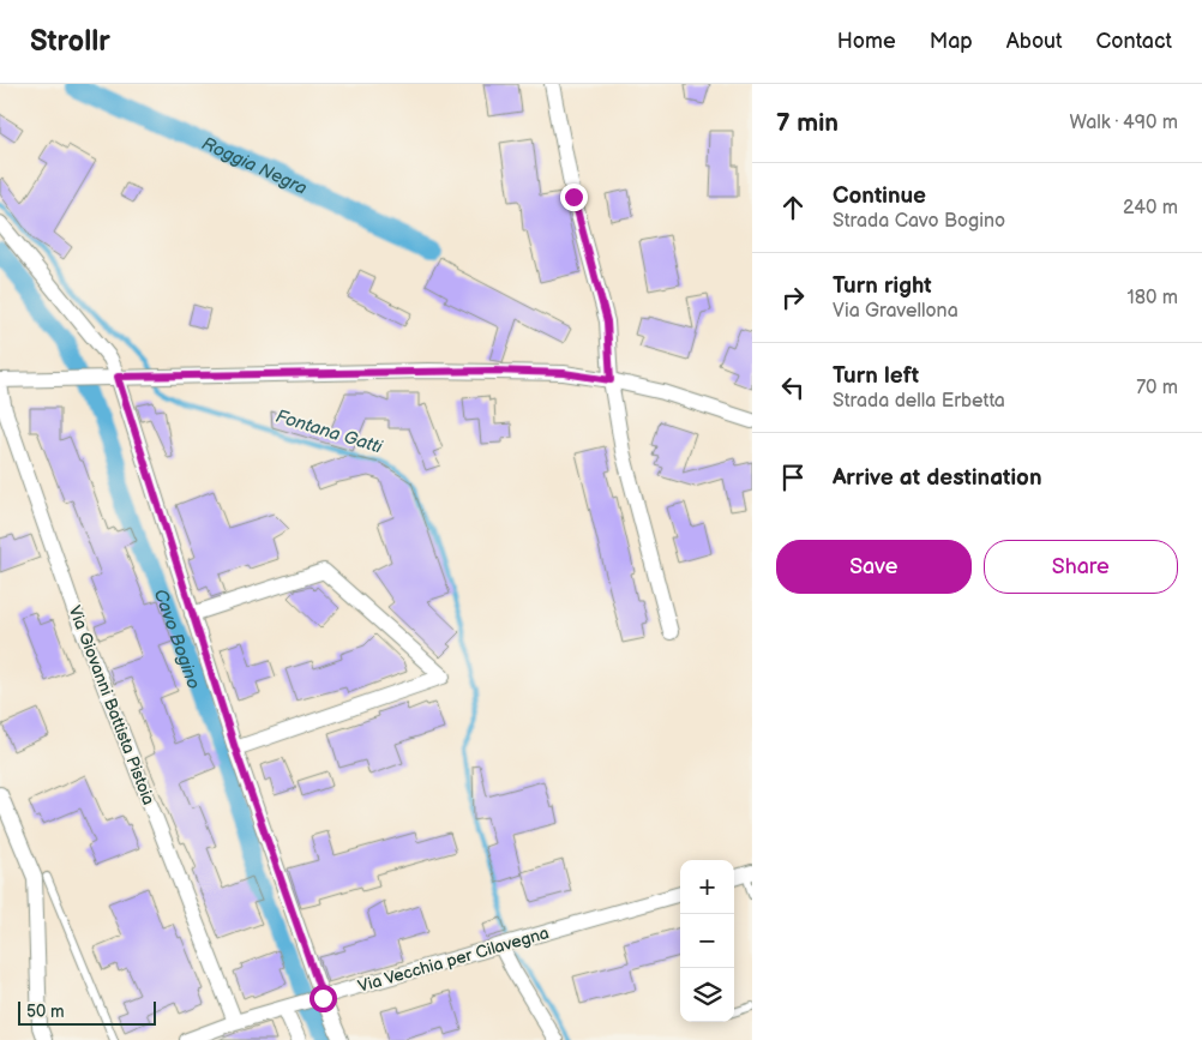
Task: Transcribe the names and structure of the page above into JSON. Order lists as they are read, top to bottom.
{
  "streets": {
    "street": ["Via Giovanni Battista Pistoia", "Via Vecchia per Cilavegna"]
  },
  "crossings": [
    ["Via Giovanni Battista Pistoia", "Via Vecchia per Cilavegna"]
  ],
  "water": ["Roggia Negra", "Fontana Gatti", "Cavo Bogino"],
  "scale_bar": "50 m",
  "page": {
    "header": "Strollr",
    "nav": [
      "Home",
      "Map",
      "About",
      "Contact"
    ],
    "heading": ["7 min", "Walk · 490 m"],
    "list": [
      ["Continue", "Strada Cavo Bogino", "240 m"],
      ["Turn right", "Via Gravellona", "180 m"],
      ["Turn left", "Strada della Erbetta", "70 m"],
      "Arrive at destination"
    ],
    "buttons": ["Save", "Share"],
    "map_buttons": ["+", "−"],
    "scale": "50 m"
  }
}
